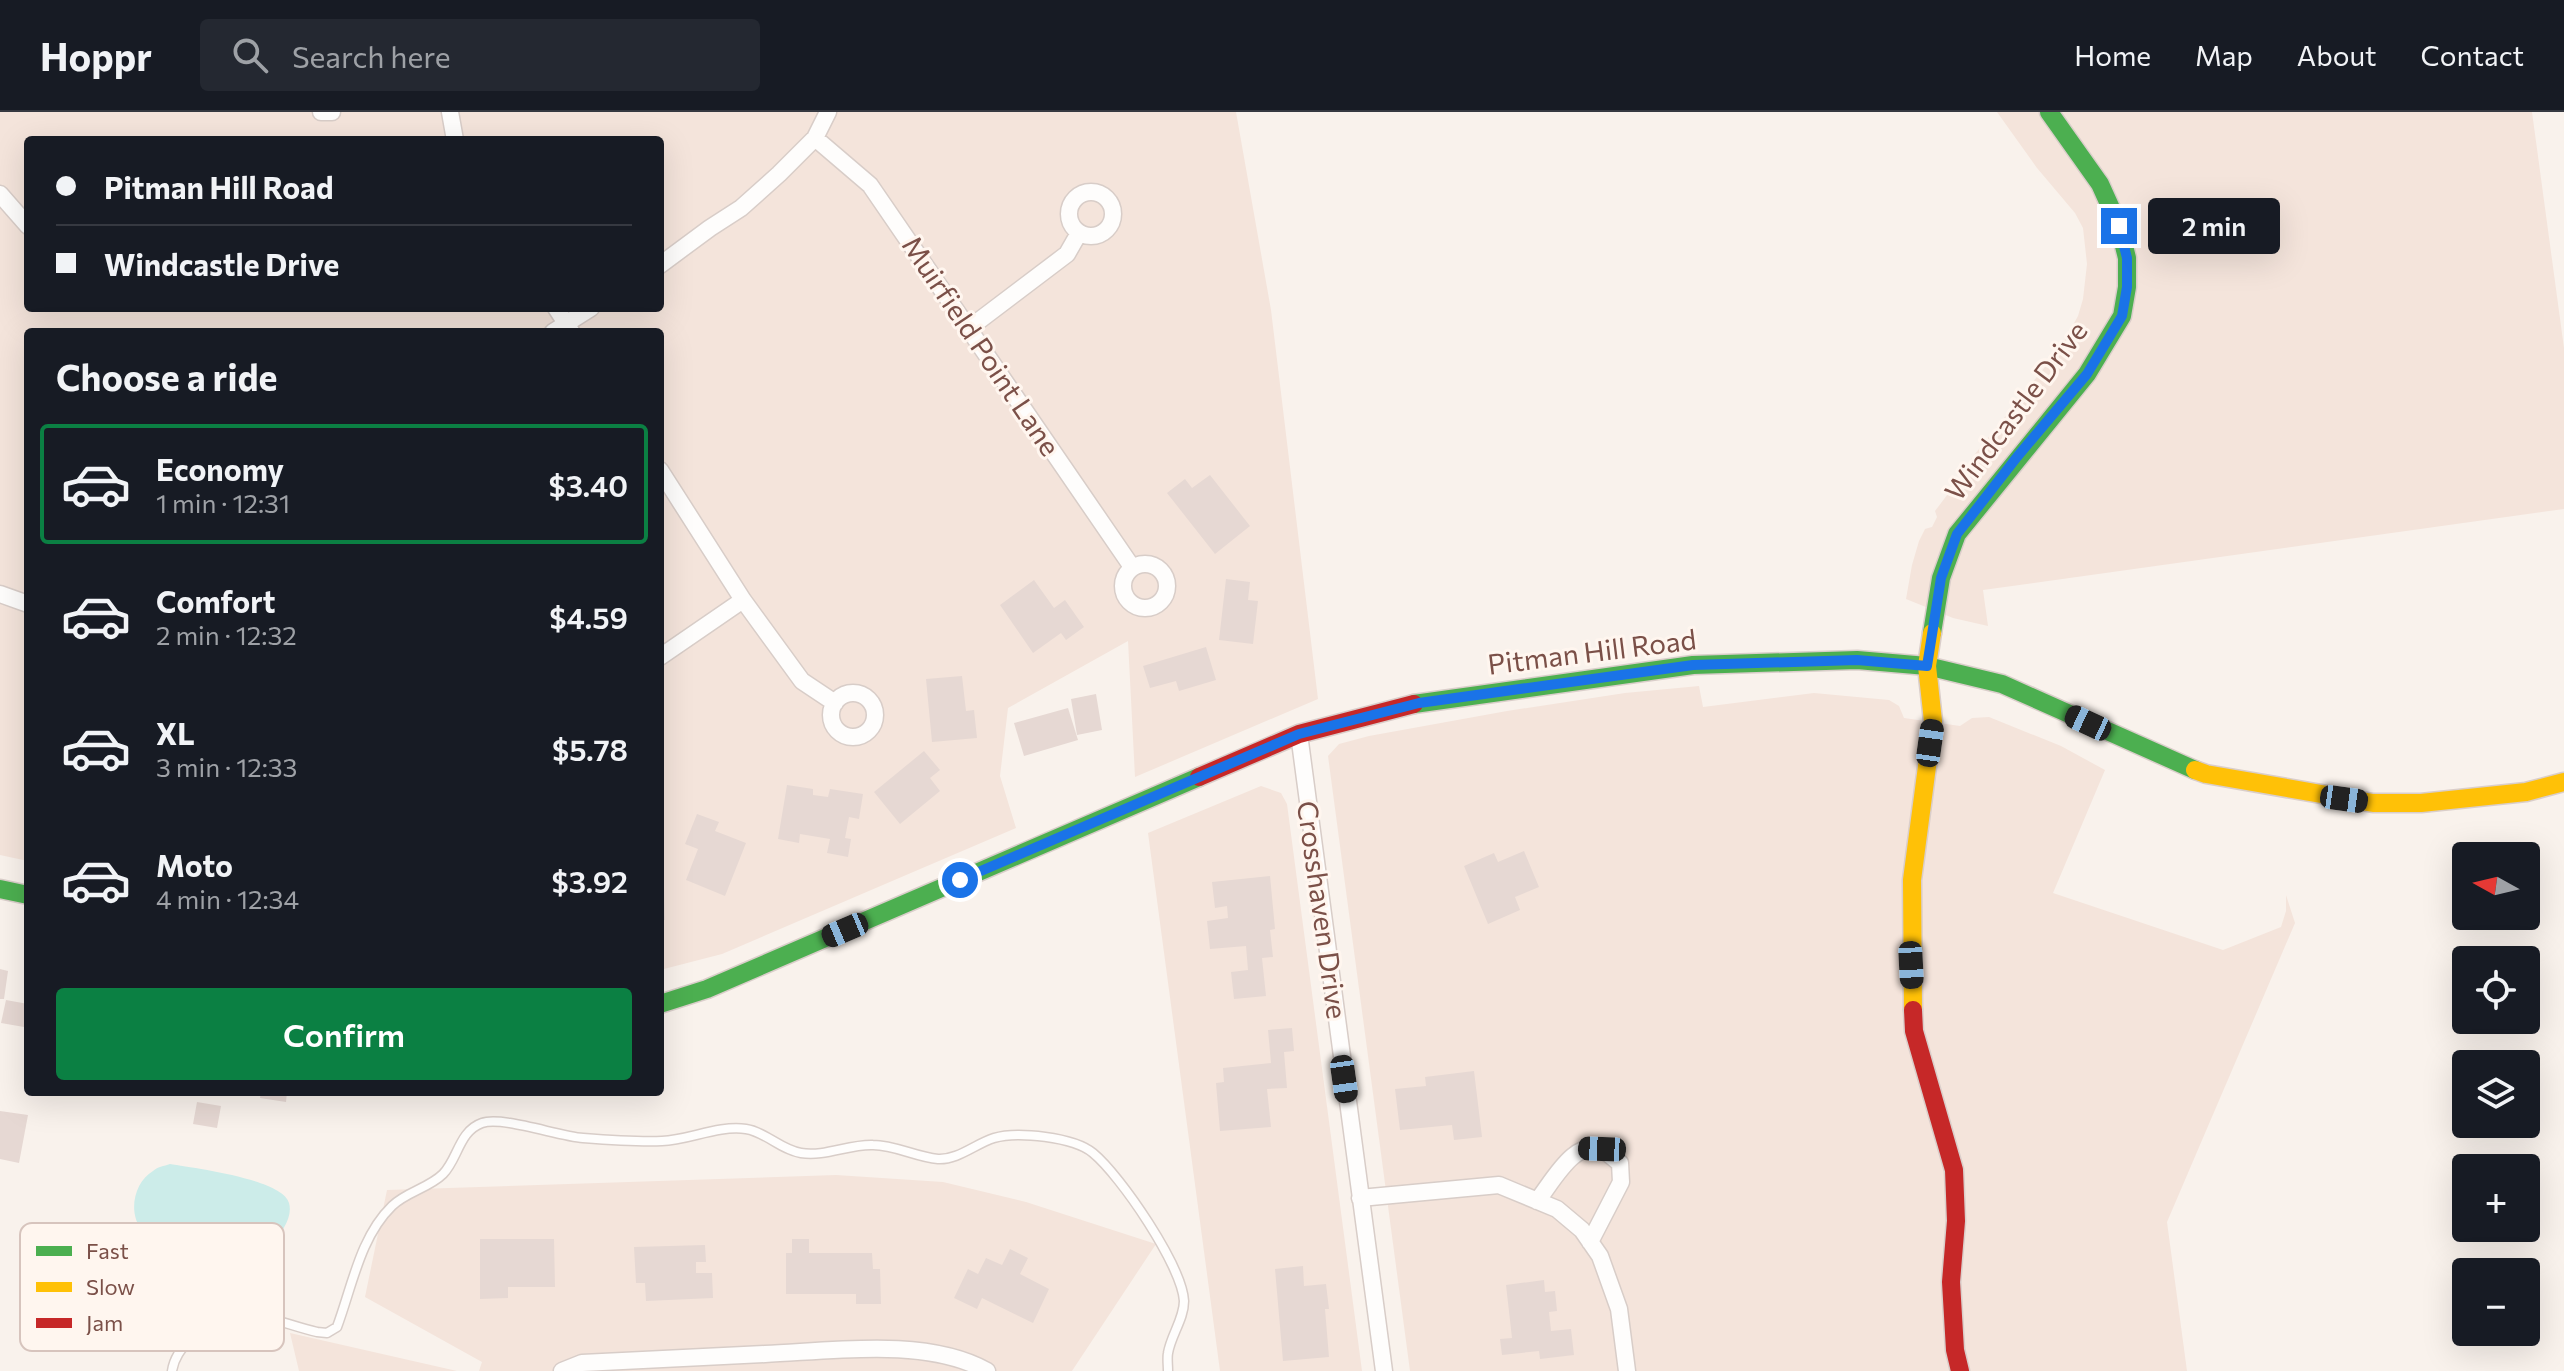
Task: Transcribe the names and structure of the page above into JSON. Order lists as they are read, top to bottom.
{
  "streets": {
    "street": [
      "Muirfield Point Lane",
      "Windcastle Drive",
      "Pitman Hill Road",
      "Crosshaven Drive"
    ]
  },
  "crossings": [
    ["Windcastle Drive", "Pitman Hill Road"],
    ["Pitman Hill Road", "Crosshaven Drive"]
  ],
  "legend": ["Fast", "Slow", "Jam"],
  "north": "left",
  "page": {
    "header": "Hoppr",
    "search": "Search here",
    "nav": [
      "Home",
      "Map",
      "About",
      "Contact"
    ],
    "banner": ["Pitman Hill Road", "Windcastle Drive"],
    "bubble": "2 min",
    "heading": "Choose a ride",
    "list": [
      {
        "name": "Economy",
        "note": "1 min · 12:31",
        "value": "$3.40"
      },
      {
        "name": "Comfort",
        "note": "2 min · 12:32",
        "value": "$4.59"
      },
      {
        "name": "XL",
        "note": "3 min · 12:33",
        "value": "$5.78"
      },
      {
        "name": "Moto",
        "note": "4 min · 12:34",
        "value": "$3.92"
      }
    ],
    "map_buttons": ["+", "−"],
    "buttons": "Confirm"
  }
}
